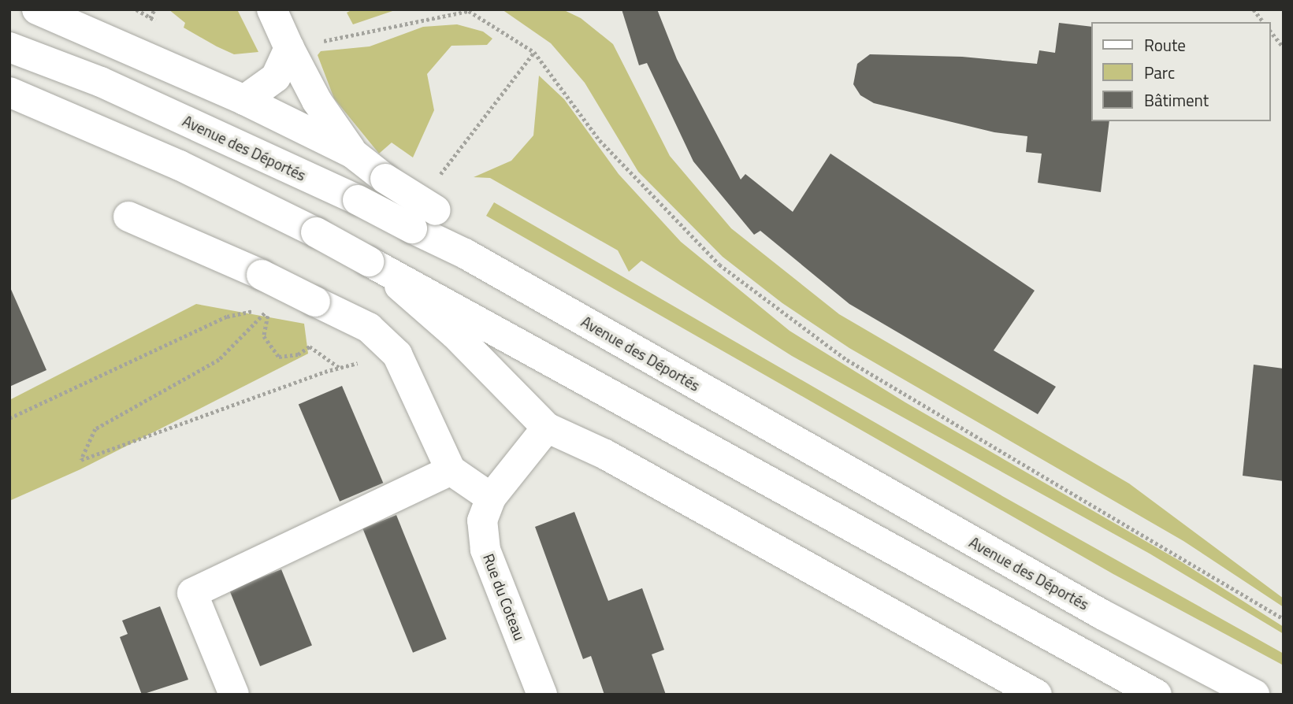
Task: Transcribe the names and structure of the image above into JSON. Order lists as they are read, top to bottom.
{
  "streets": {
    "main road": ["Avenue des Déportés", "Rue du Coteau"]
  },
  "legend": ["Route", "Parc", "Bâtiment"]
}
